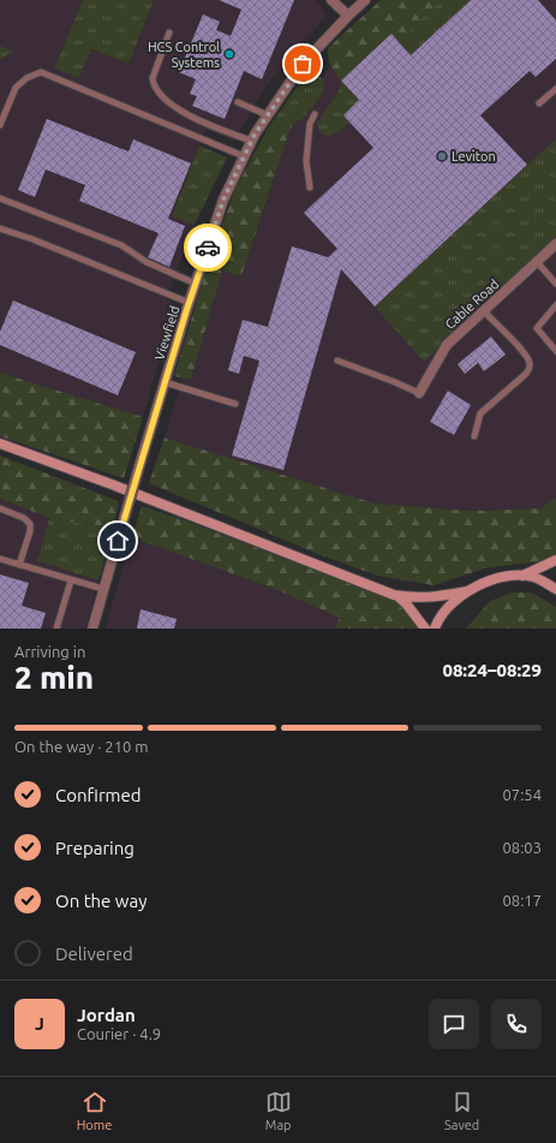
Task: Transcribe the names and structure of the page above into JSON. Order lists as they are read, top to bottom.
{
  "streets": {
    "street": ["Cable Road", "Viewfield"]
  },
  "places": ["HCS Control Systems", "Leviton"],
  "page": {
    "heading": ["2 min", "Arriving in", "08:24–08:29"],
    "panel": ["Jordan", "Courier · 4.9"],
    "bar": "On the way · 210 m",
    "list": [
      ["Confirmed", "07:54"],
      ["Preparing", "08:03"],
      ["On the way", "08:17"],
      "Delivered"
    ],
    "round": "J",
    "tabs": ["Home", "Map", "Saved"]
  }
}
